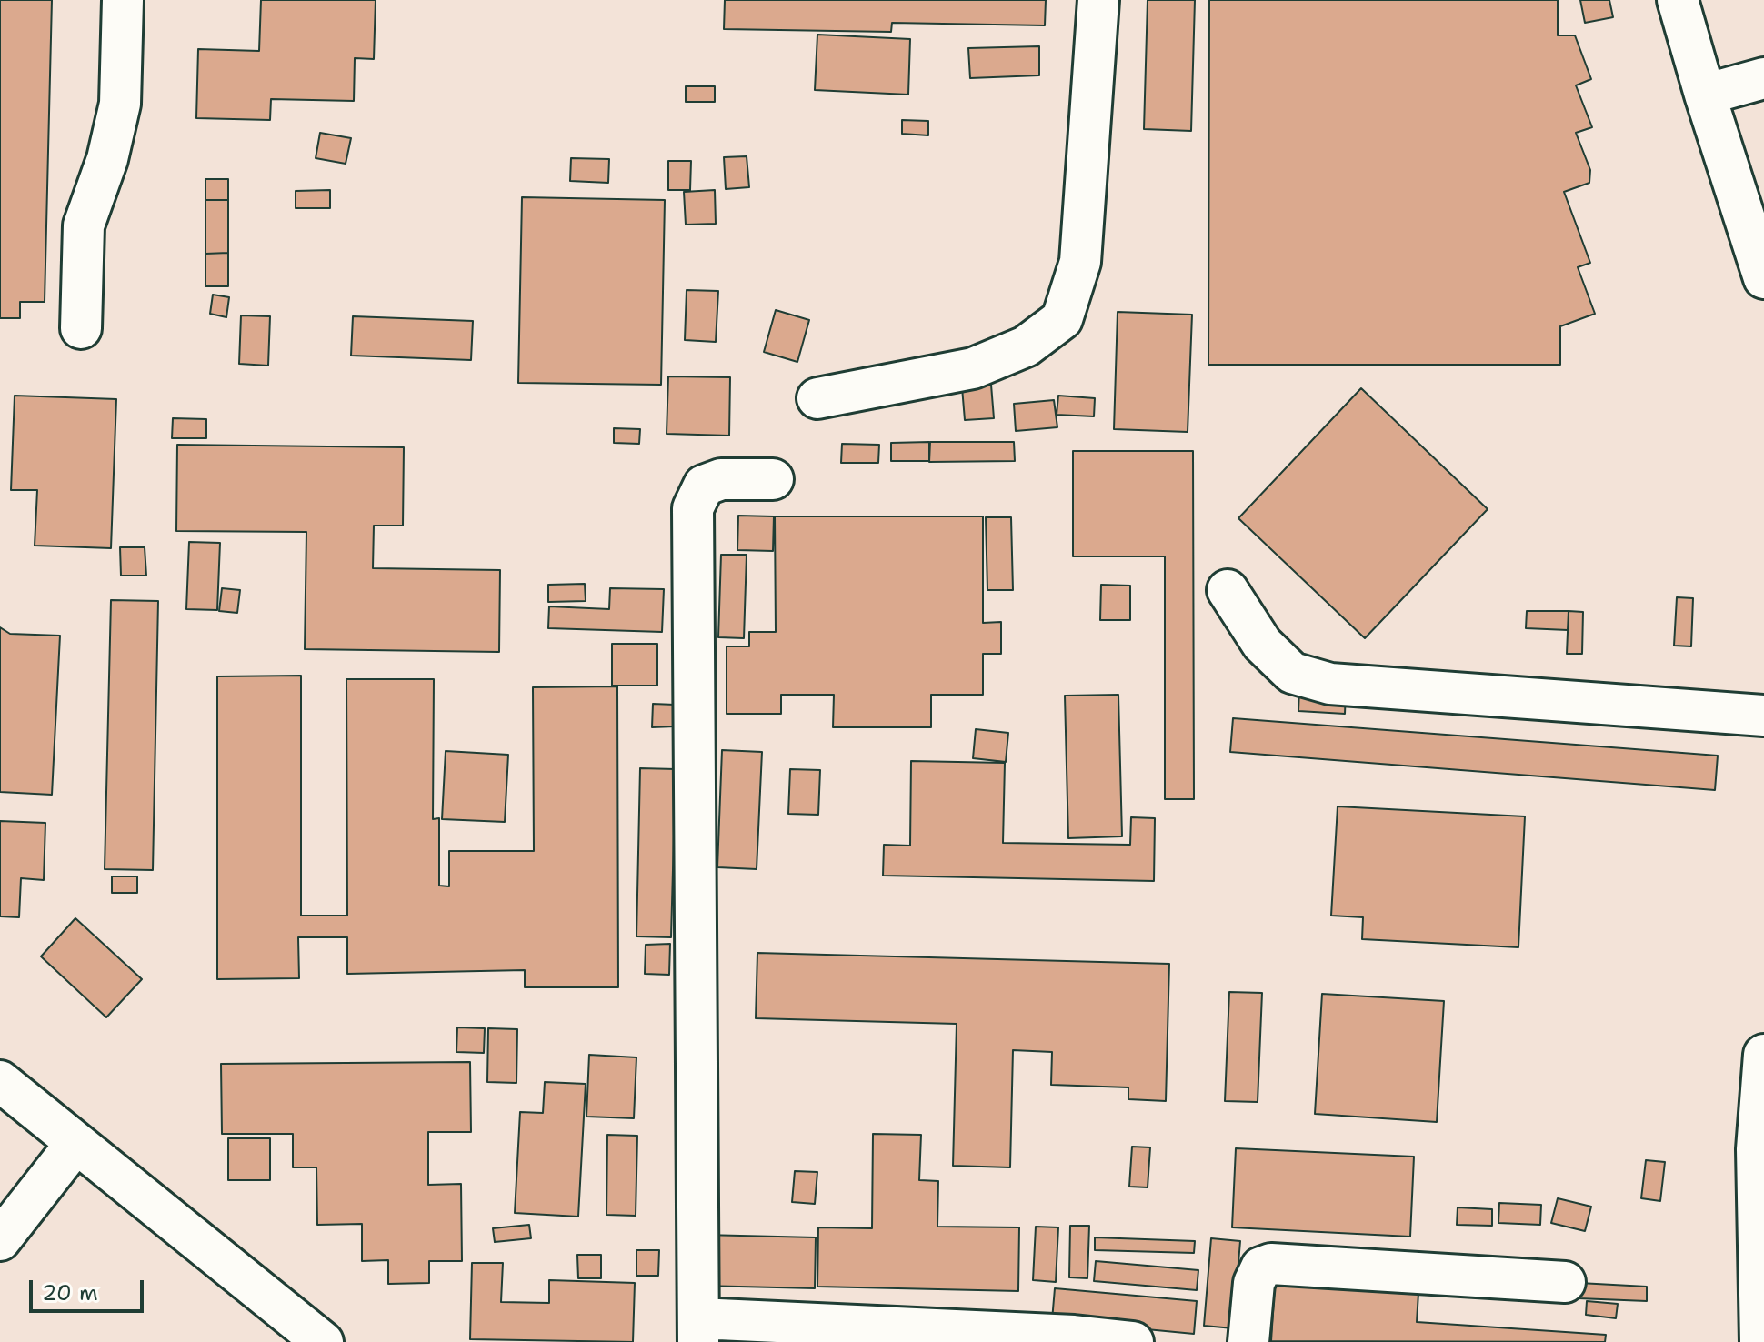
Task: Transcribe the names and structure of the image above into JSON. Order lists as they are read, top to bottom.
{
  "scale_bar": "20 m"
}
